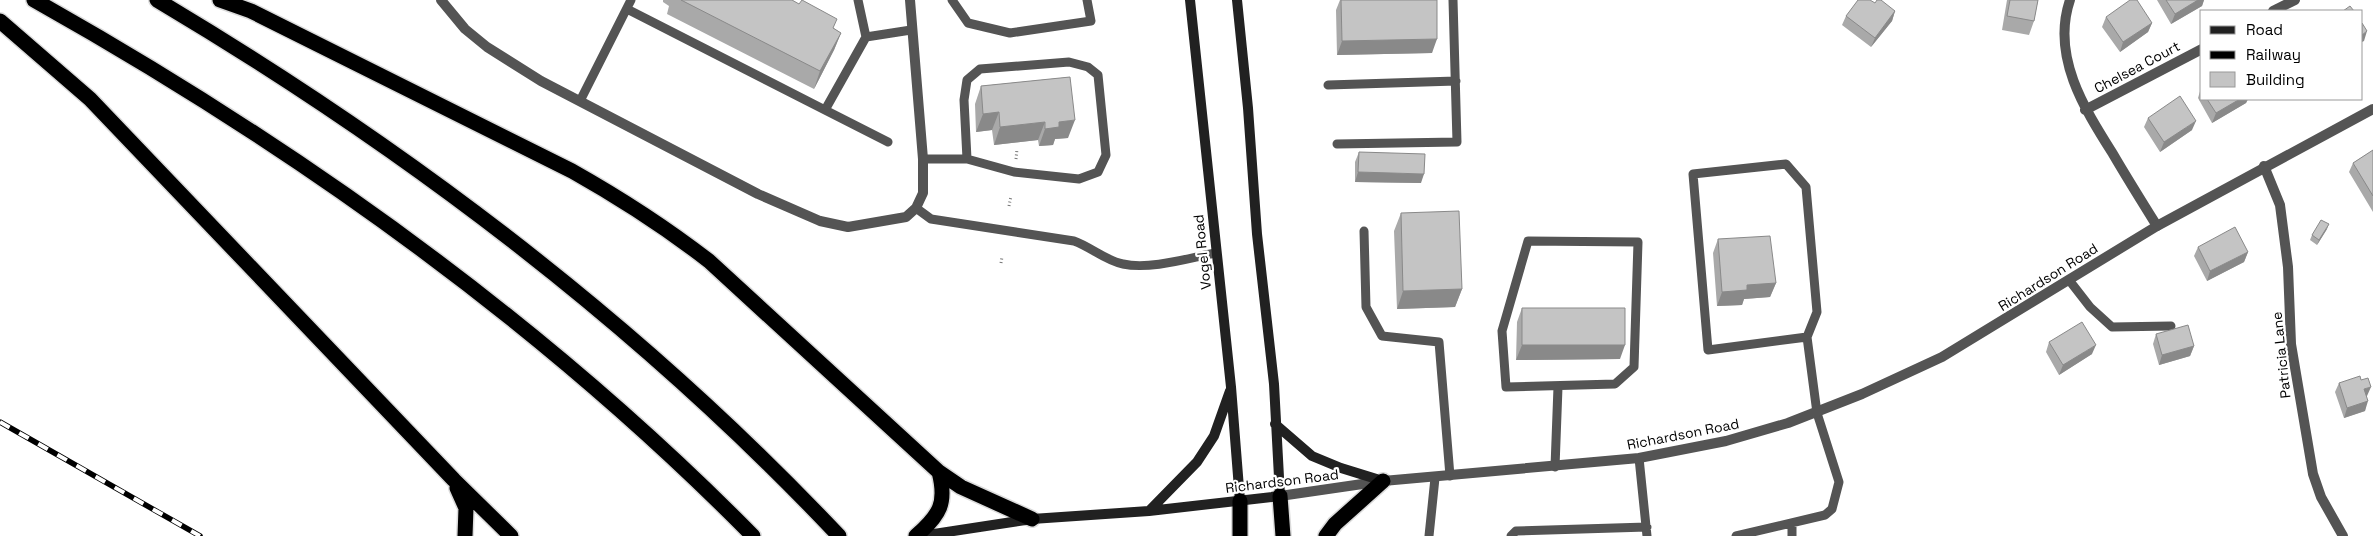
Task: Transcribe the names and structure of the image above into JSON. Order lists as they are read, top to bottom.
{
  "streets": {
    "main road": ["Vogel Road", "Richardson Road"],
    "street": ["Chelsea Court", "Patricia Lane"]
  },
  "crossings": [
    ["Vogel Road", "Richardson Road"],
    ["Richardson Road", "Patricia Lane"]
  ],
  "legend": ["Road", "Railway", "Building"]
}
